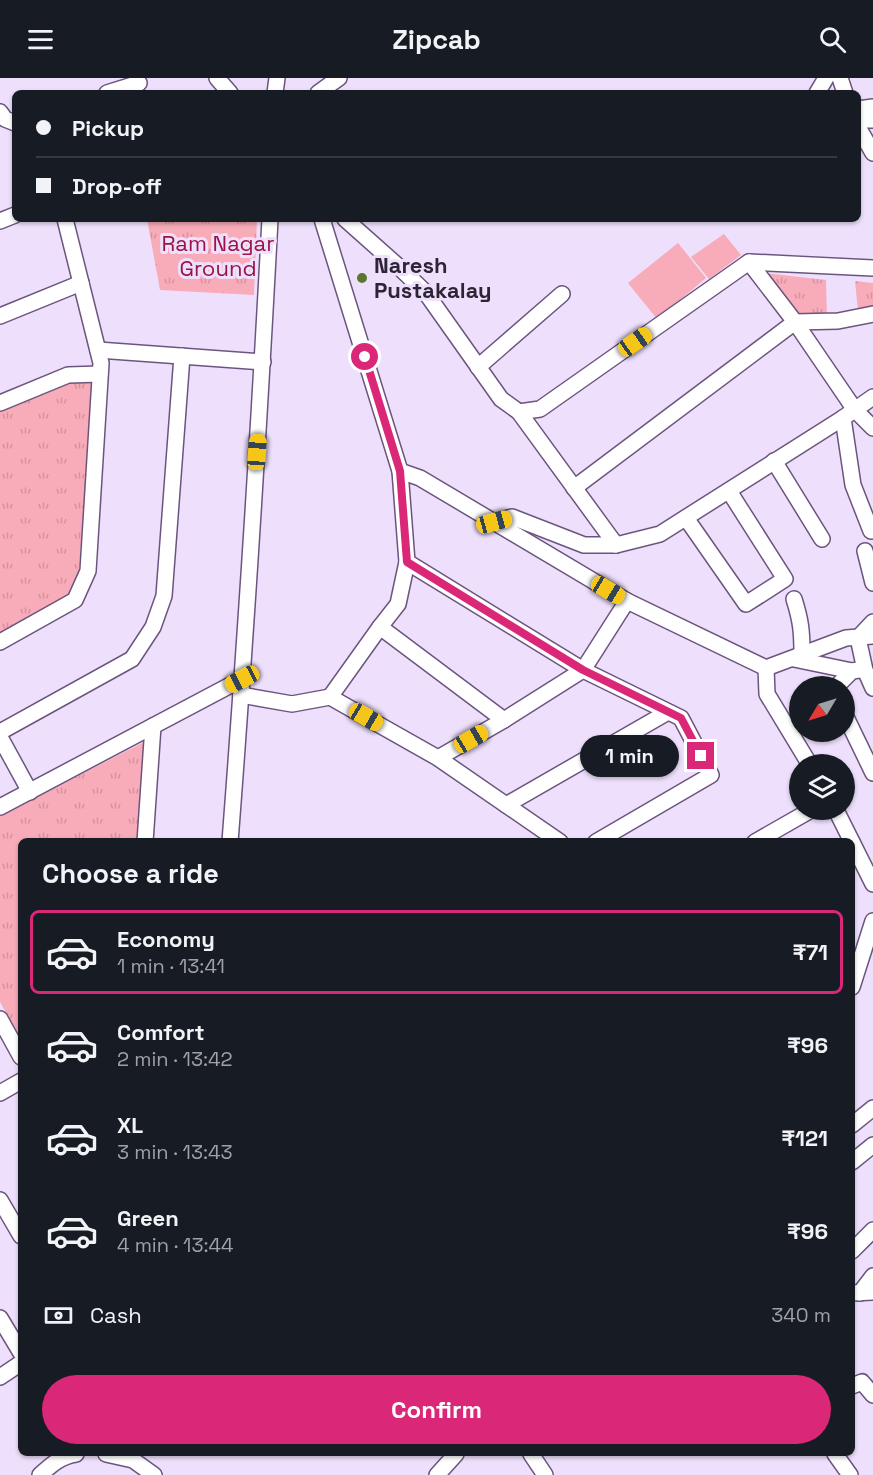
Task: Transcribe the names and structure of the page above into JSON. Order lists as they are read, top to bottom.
{
  "parks": ["Ram Nagar Ground"],
  "places": ["Naresh Pustakalay"],
  "north": "bottom left",
  "page": {
    "header": "Zipcab",
    "banner": ["Pickup", "Drop-off"],
    "bubble": "1 min",
    "heading": "Choose a ride",
    "list": [
      {
        "name": "Economy",
        "note": "1 min · 13:41",
        "value": "₹71"
      },
      {
        "name": "Comfort",
        "note": "2 min · 13:42",
        "value": "₹96"
      },
      {
        "name": "XL",
        "note": "3 min · 13:43",
        "value": "₹121"
      },
      {
        "name": "Green",
        "note": "4 min · 13:44",
        "value": "₹96"
      }
    ],
    "pay": ["Cash", "340 m"],
    "buttons": "Confirm"
  }
}
